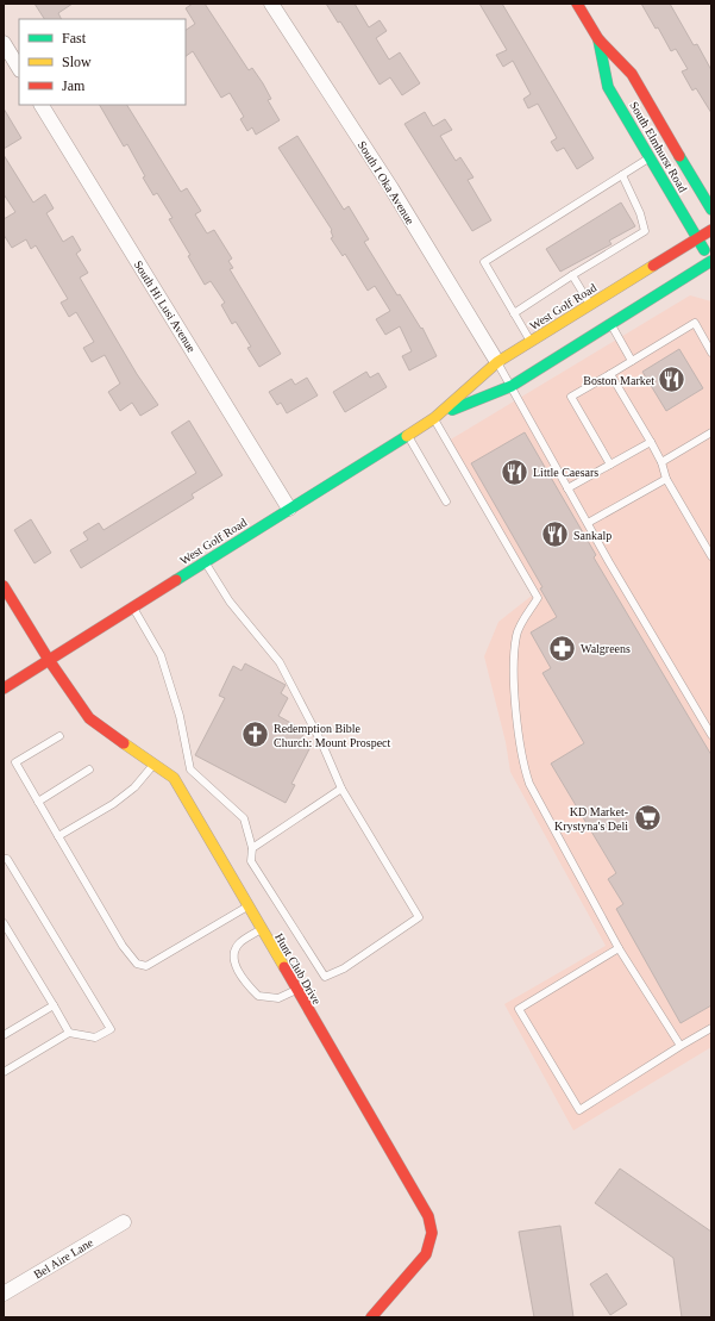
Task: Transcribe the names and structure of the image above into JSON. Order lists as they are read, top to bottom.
{
  "streets": {
    "main road": ["South Elmhurst Road", "West Golf Road", "Hunt Club Drive"],
    "street": ["South I Oka Avenue", "South Hi Lusi Avenue", "Bel Aire Lane"]
  },
  "crossings": [
    ["South Elmhurst Road", "West Golf Road"],
    ["South I Oka Avenue", "West Golf Road"],
    ["South Hi Lusi Avenue", "West Golf Road"],
    ["West Golf Road", "Hunt Club Drive"]
  ],
  "places": {
    "restaurant": ["Boston Market", "Little Caesars", "Sankalp"],
    "pharmacy": ["Walgreens"],
    "church": ["Redemption Bible Church: Mount Prospect"],
    "supermarket": ["KD Market- Krystyna's Deli"]
  },
  "legend": ["Fast", "Slow", "Jam"]
}
